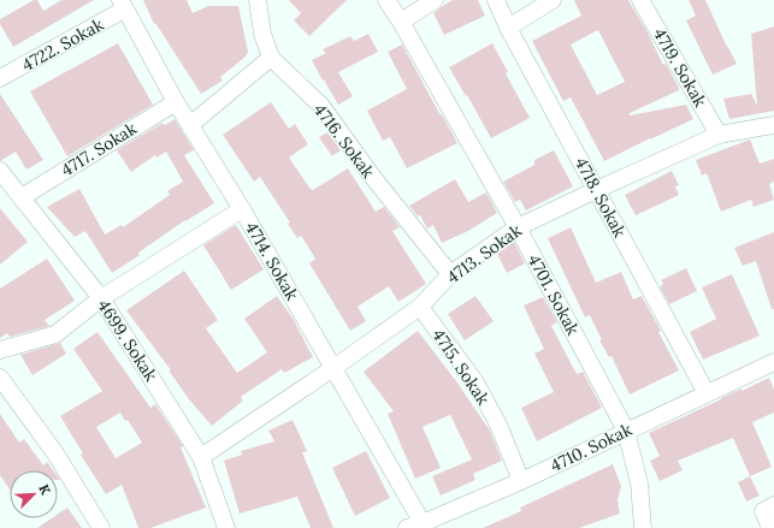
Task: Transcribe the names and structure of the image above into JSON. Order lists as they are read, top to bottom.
{
  "streets": {
    "street": [
      "4722. Sokak",
      "4719. Sokak",
      "4716. Sokak",
      "4717. Sokak",
      "4718. Sokak",
      "4713. Sokak",
      "4714. Sokak",
      "4701. Sokak",
      "4699. Sokak",
      "4715. Sokak",
      "4710. Sokak"
    ]
  },
  "crossings": [
    ["4722. Sokak", "4714. Sokak"],
    ["4719. Sokak", "4713. Sokak"],
    ["4716. Sokak", "4713. Sokak"],
    ["4717. Sokak", "4714. Sokak"],
    ["4717. Sokak", "4699. Sokak"],
    ["4718. Sokak", "4713. Sokak"],
    ["4718. Sokak", "4710. Sokak"],
    ["4713. Sokak", "4714. Sokak"],
    ["4713. Sokak", "4701. Sokak"],
    ["4713. Sokak", "4699. Sokak"],
    ["4713. Sokak", "4715. Sokak"],
    ["4714. Sokak", "4710. Sokak"],
    ["4701. Sokak", "4710. Sokak"],
    ["4715. Sokak", "4710. Sokak"]
  ],
  "north": "top right"
}
